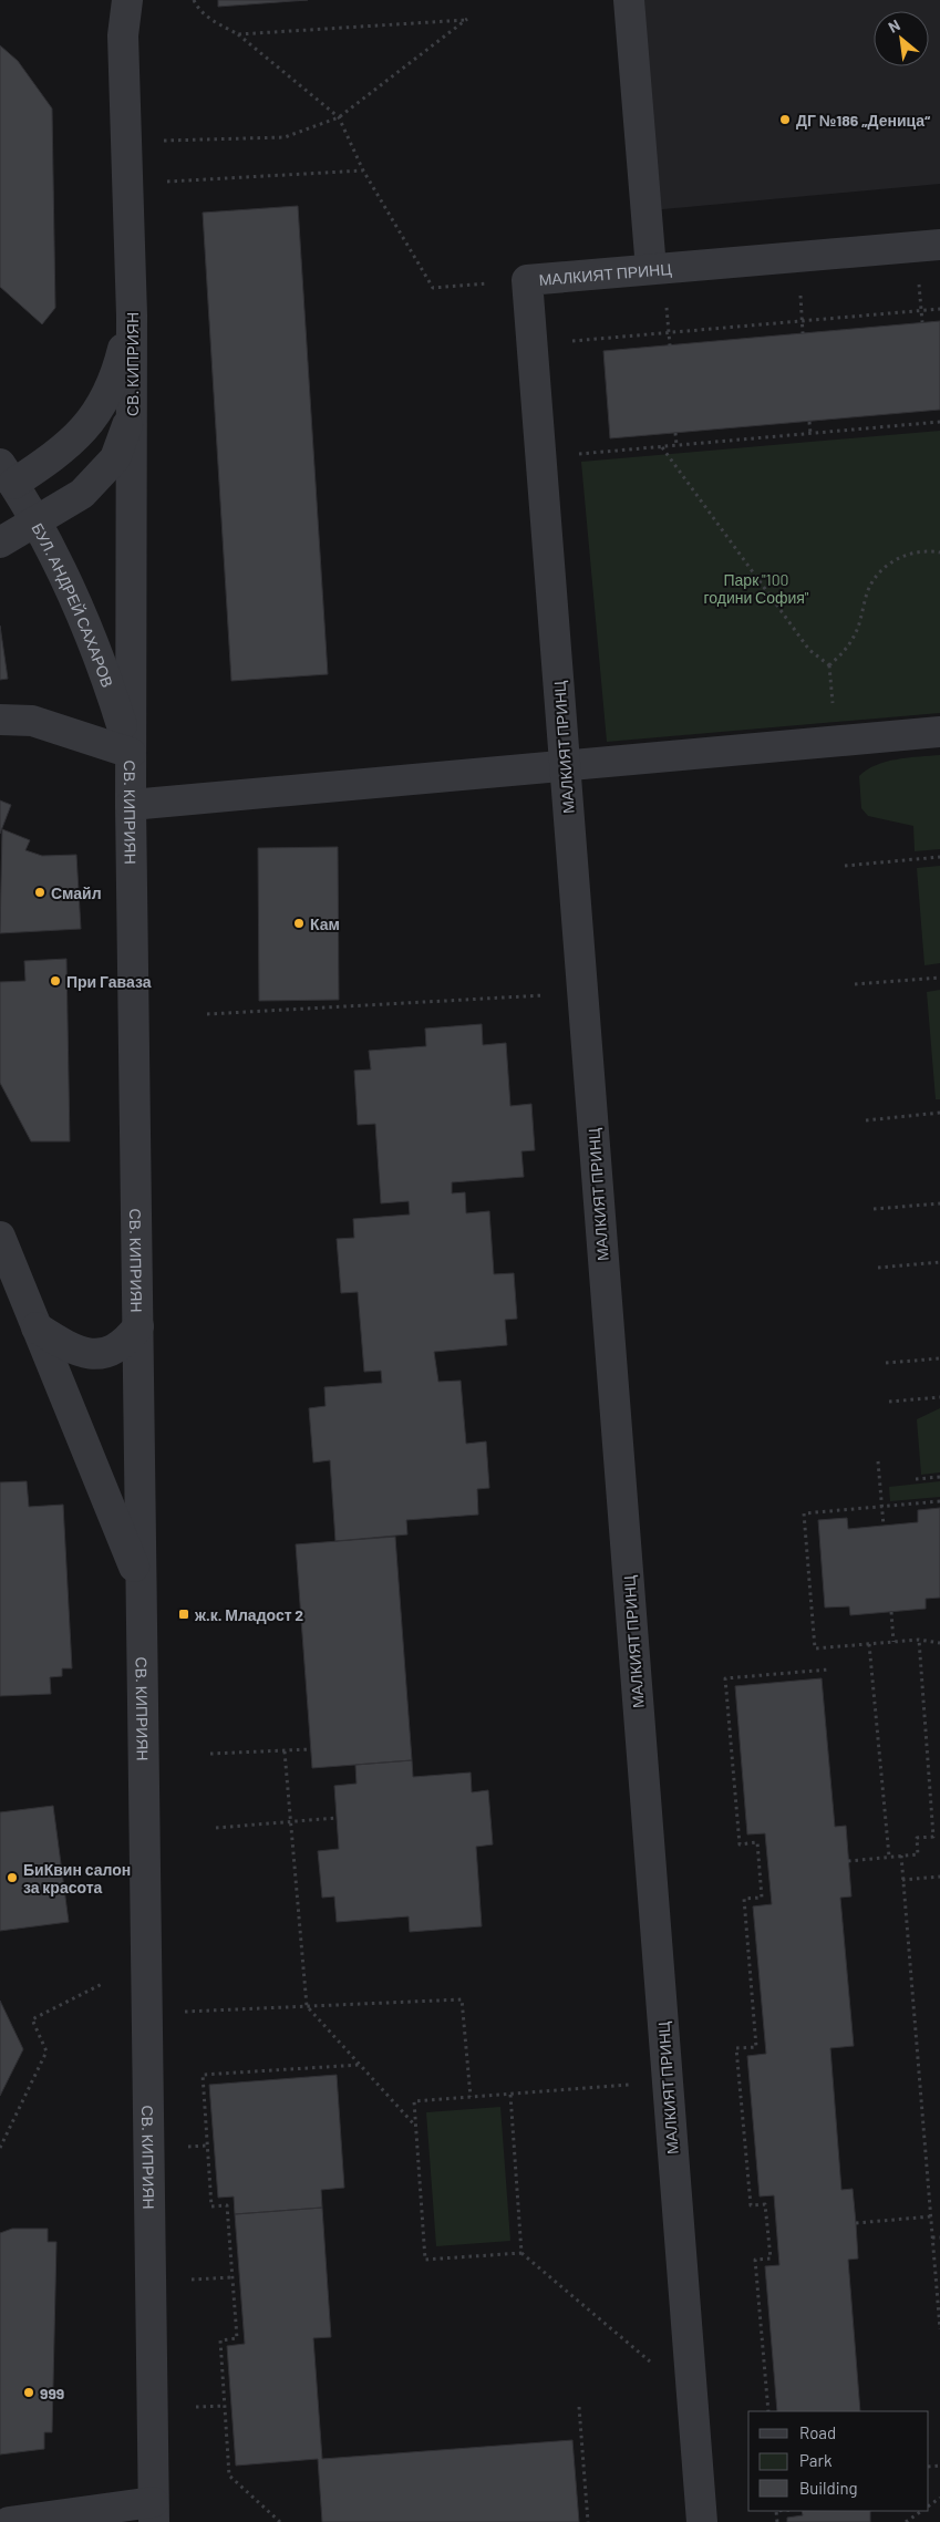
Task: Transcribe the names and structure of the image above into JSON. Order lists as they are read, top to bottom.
{
  "streets": {
    "street": ["МАЛКИЯТ ПРИНЦ", "СВ. КИПРИЯН", "БУЛ. АНДРЕЙ САХАРОВ"]
  },
  "crossings": [
    ["СВ. КИПРИЯН", "БУЛ. АНДРЕЙ САХАРОВ"]
  ],
  "parks": ["Парк \"100 години София\""],
  "places": {
    "other": [
      "ДГ №186 „Деница“",
      "Смайл",
      "Кам",
      "При Гаваза",
      "БиКвин салон за красота",
      "999"
    ],
    "transit": ["ж.к. Младост 2"]
  },
  "legend": ["Road", "Park", "Building"],
  "north": "top left"
}
